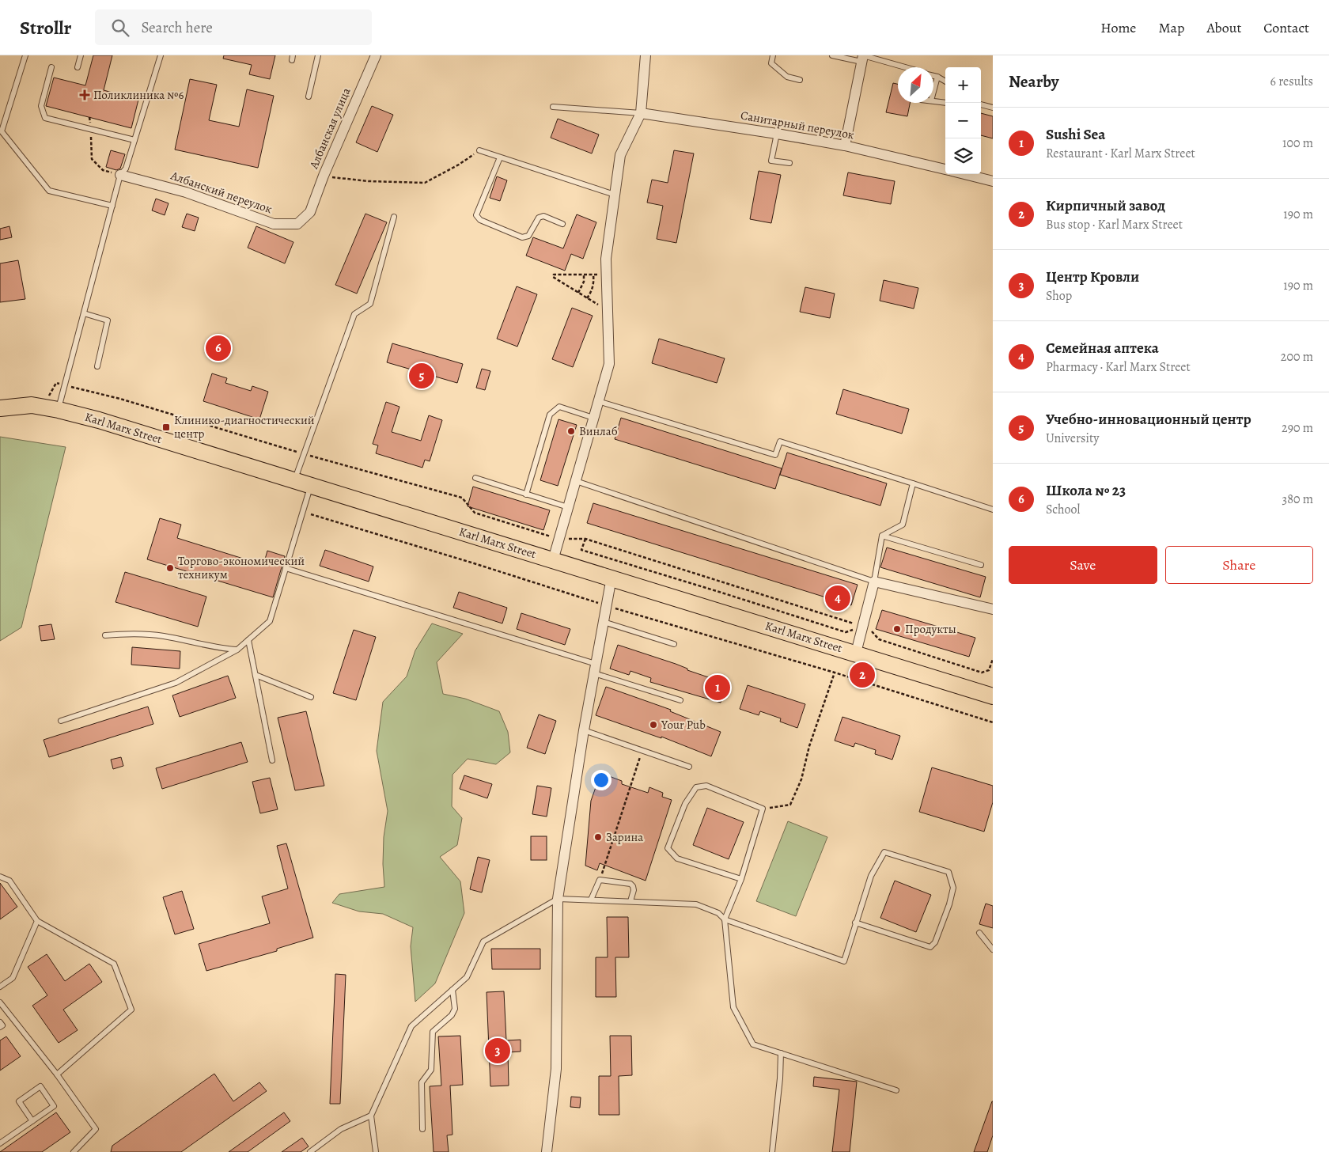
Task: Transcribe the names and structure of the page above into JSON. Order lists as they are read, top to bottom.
{
  "streets": {
    "highway": ["Karl Marx Street"],
    "street": ["Санитарный переулок", "Албанская улица", "Албанский переулок"]
  },
  "crossings": [
    ["Албанская улица", "Албанский переулок"]
  ],
  "places": {
    "health": ["Поликлиника №6"],
    "transit": ["Клинико-диагностический центр"],
    "other": [
      "Винлаб",
      "Торгово-экономический техникум",
      "Продукты",
      "Your Pub",
      "Зарина"
    ]
  },
  "north": "top right",
  "page": {
    "header": "Strollr",
    "search": "Search here",
    "nav": [
      "Home",
      "Map",
      "About",
      "Contact"
    ],
    "heading": ["Nearby", "6 results"],
    "map_buttons": ["+", "−"],
    "list": [
      {
        "mark": "1",
        "name": "Sushi Sea",
        "note": "Restaurant · Karl Marx Street",
        "value": "100 m"
      },
      {
        "mark": "2",
        "name": "Кирпичный завод",
        "note": "Bus stop · Karl Marx Street",
        "value": "190 m"
      },
      {
        "mark": "3",
        "name": "Центр Кровли",
        "note": "Shop",
        "value": "190 m"
      },
      {
        "mark": "4",
        "name": "Семейная аптека",
        "note": "Pharmacy · Karl Marx Street",
        "value": "200 m"
      },
      {
        "mark": "5",
        "name": "Учебно-инновационный центр",
        "note": "University",
        "value": "290 m"
      },
      {
        "mark": "6",
        "name": "Школа № 23",
        "note": "School",
        "value": "380 m"
      }
    ],
    "pins": [
      "6",
      "5",
      "4",
      "2",
      "1",
      "3"
    ],
    "buttons": ["Save", "Share"]
  }
}
